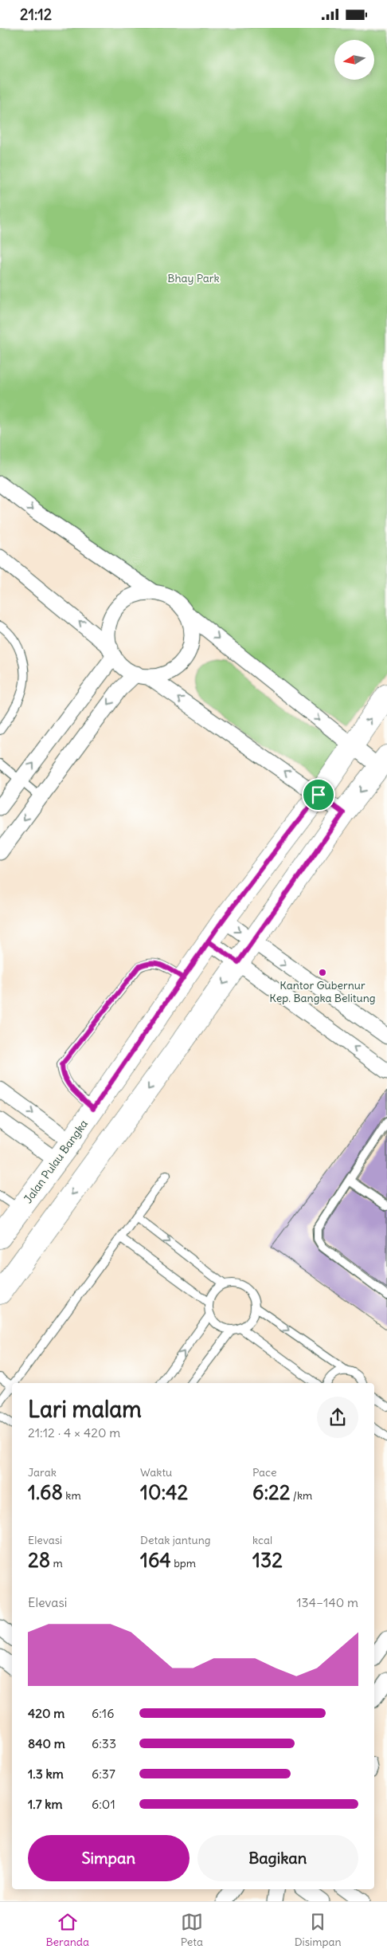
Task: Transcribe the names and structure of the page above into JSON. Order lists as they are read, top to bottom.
{
  "streets": {
    "main road": ["Jalan Pulau Bangka"]
  },
  "parks": ["Bhay Park"],
  "places": ["Kantor Gubernur Kep. Bangka Belitung"],
  "north": "left",
  "page": {
    "status": "21:12",
    "heading": ["Lari malam", "21:12 · 4 × 420 m"],
    "stats": [
      ["Jarak", "1.68 km"],
      ["Waktu", "10:42"],
      ["Pace", "6:22 /km"],
      ["Elevasi", "28 m"],
      ["Detak jantung", "164 bpm"],
      ["kcal", "132"]
    ],
    "chart": ["Elevasi", "134–140 m"],
    "list": [
      {
        "name": "420 m",
        "note": "6:16"
      },
      {
        "name": "840 m",
        "note": "6:33"
      },
      {
        "name": "1.3 km",
        "note": "6:37"
      },
      {
        "name": "1.7 km",
        "note": "6:01"
      }
    ],
    "buttons": ["Simpan", "Bagikan"],
    "tabs": ["Beranda", "Peta", "Disimpan"]
  }
}
